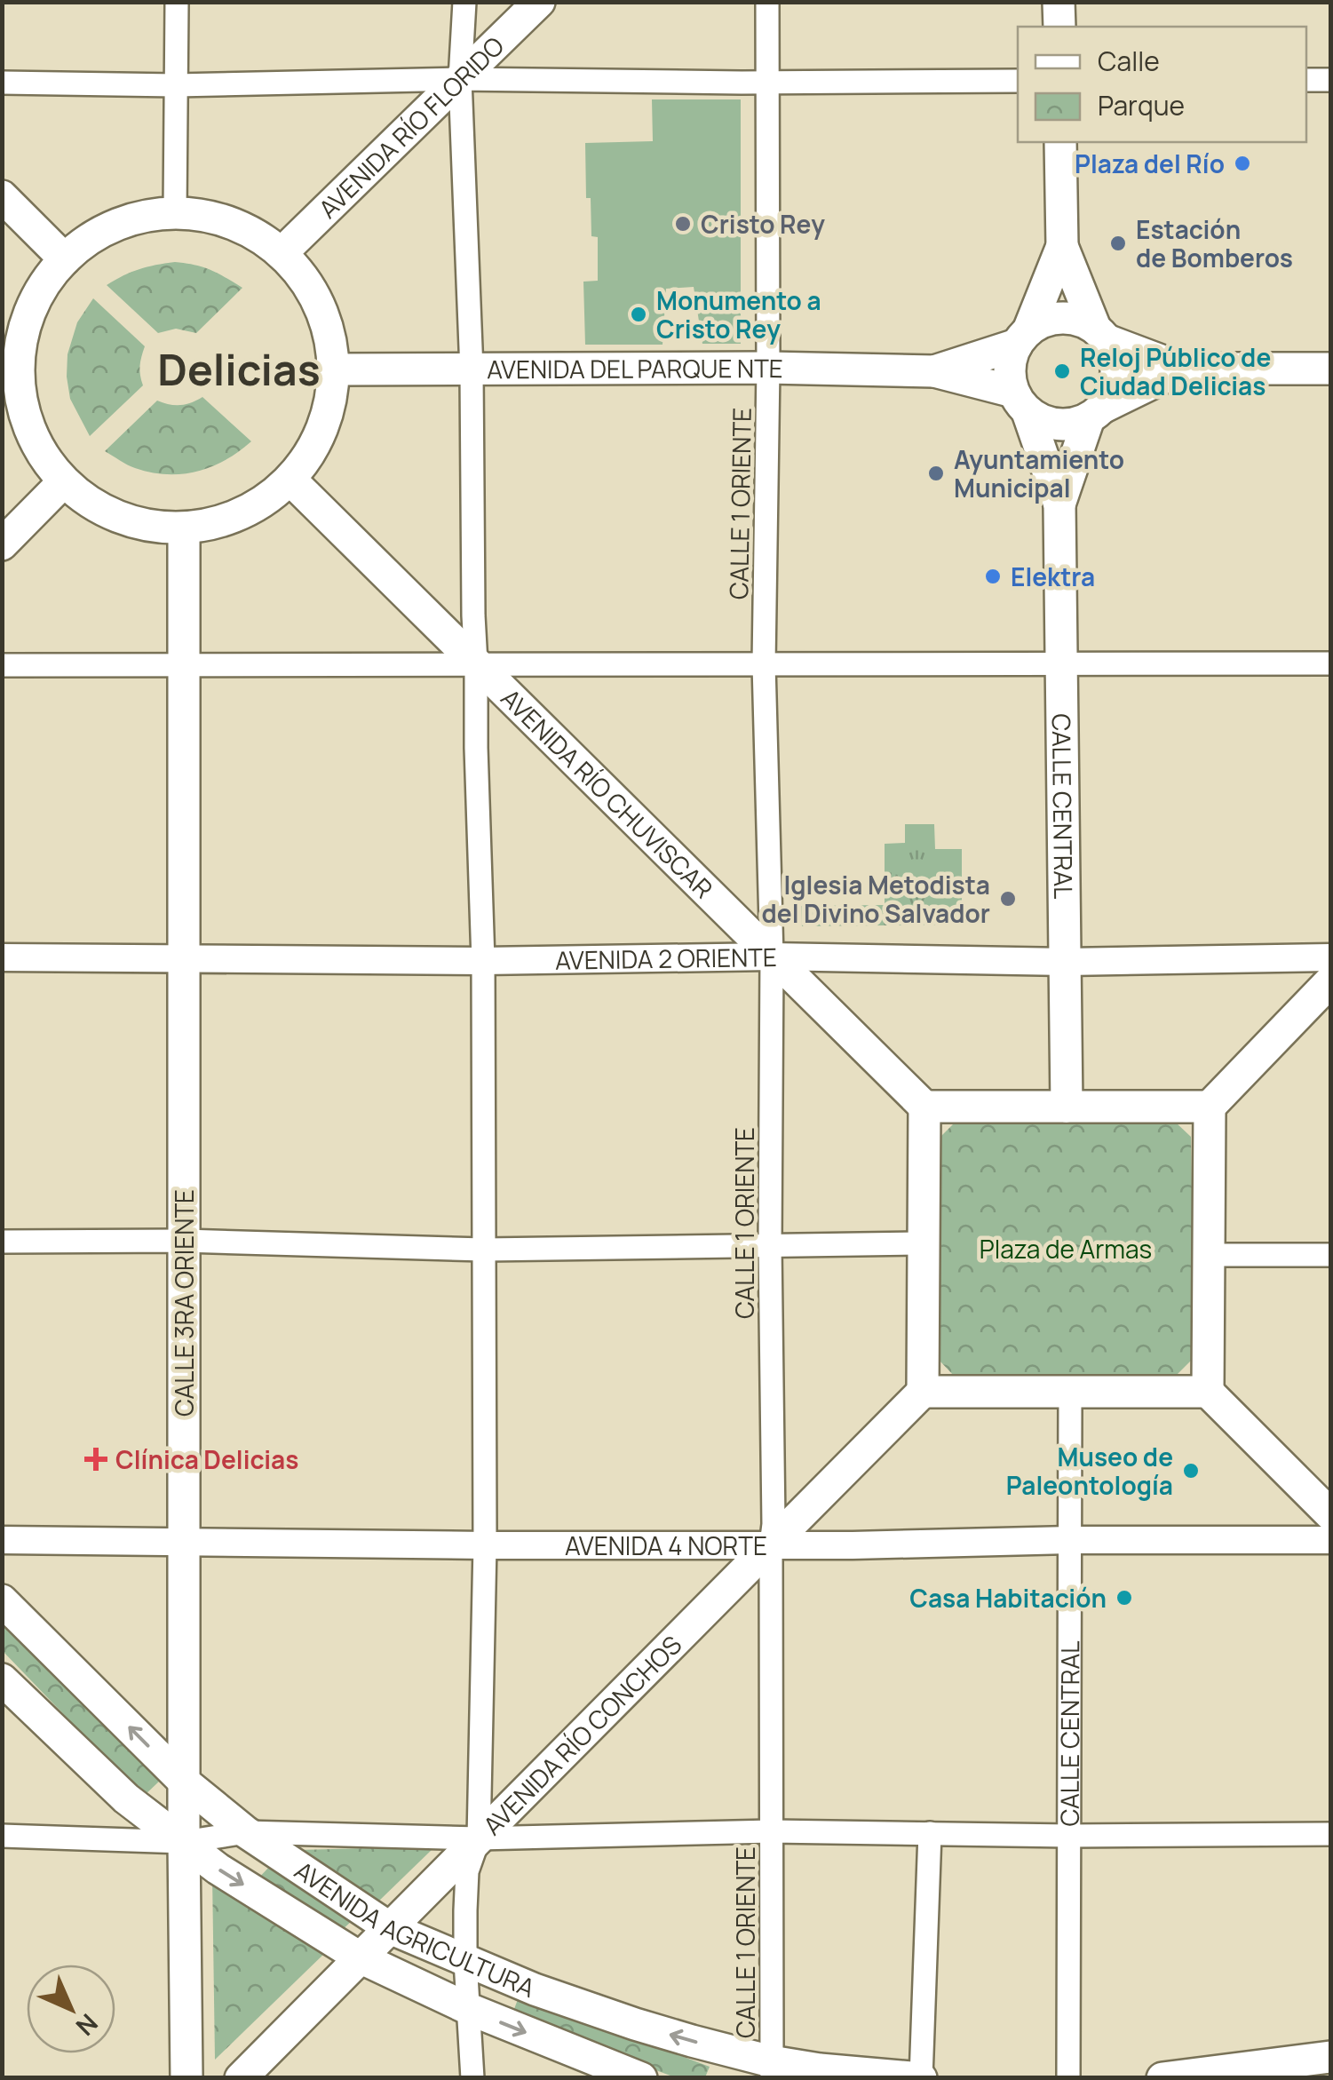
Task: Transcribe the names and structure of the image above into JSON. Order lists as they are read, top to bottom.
{
  "streets": {
    "main road": [
      "AVENIDA RÍO FLORIDO",
      "AVENIDA DEL PARQUE NTE",
      "AVENIDA RÍO CHUVISCAR",
      "CALLE CENTRAL",
      "CALLE 3RA ORIENTE",
      "AVENIDA RÍO CONCHOS",
      "AVENIDA AGRICULTURA"
    ],
    "street": ["CALLE 1 ORIENTE", "AVENIDA 2 ORIENTE", "AVENIDA 4 NORTE"]
  },
  "crossings": [
    ["AVENIDA RÍO FLORIDO", "AVENIDA DEL PARQUE NTE"],
    ["AVENIDA RÍO FLORIDO", "AVENIDA RÍO CHUVISCAR"],
    ["AVENIDA RÍO FLORIDO", "CALLE 3RA ORIENTE"],
    ["AVENIDA DEL PARQUE NTE", "CALLE 1 ORIENTE"],
    ["AVENIDA DEL PARQUE NTE", "AVENIDA RÍO CHUVISCAR"],
    ["AVENIDA DEL PARQUE NTE", "CALLE 3RA ORIENTE"],
    ["CALLE 1 ORIENTE", "AVENIDA RÍO CHUVISCAR"],
    ["CALLE 1 ORIENTE", "AVENIDA 2 ORIENTE"],
    ["CALLE 1 ORIENTE", "AVENIDA 4 NORTE"],
    ["CALLE 1 ORIENTE", "AVENIDA RÍO CONCHOS"],
    ["CALLE 1 ORIENTE", "AVENIDA AGRICULTURA"],
    ["AVENIDA RÍO CHUVISCAR", "AVENIDA 2 ORIENTE"],
    ["AVENIDA RÍO CHUVISCAR", "CALLE 3RA ORIENTE"],
    ["CALLE CENTRAL", "AVENIDA 2 ORIENTE"],
    ["CALLE CENTRAL", "AVENIDA 4 NORTE"],
    ["AVENIDA 2 ORIENTE", "CALLE 3RA ORIENTE"],
    ["CALLE 3RA ORIENTE", "AVENIDA 4 NORTE"],
    ["CALLE 3RA ORIENTE", "AVENIDA AGRICULTURA"],
    ["AVENIDA 4 NORTE", "AVENIDA RÍO CONCHOS"],
    ["AVENIDA RÍO CONCHOS", "AVENIDA AGRICULTURA"]
  ],
  "districts": ["Delicias"],
  "parks": ["Plaza de Armas"],
  "places": {
    "other": [
      "Plaza del Río",
      "Cristo Rey",
      "Estación de Bomberos",
      "Monumento a Cristo Rey",
      "Reloj Público de Ciudad Delicias",
      "Ayuntamiento Municipal",
      "Elektra",
      "Iglesia Metodista del Divino Salvador",
      "Museo de Paleontología",
      "Casa Habitación"
    ],
    "health": ["Clínica Delicias"]
  },
  "legend": ["Calle", "Parque"],
  "north": "bottom right"
}
